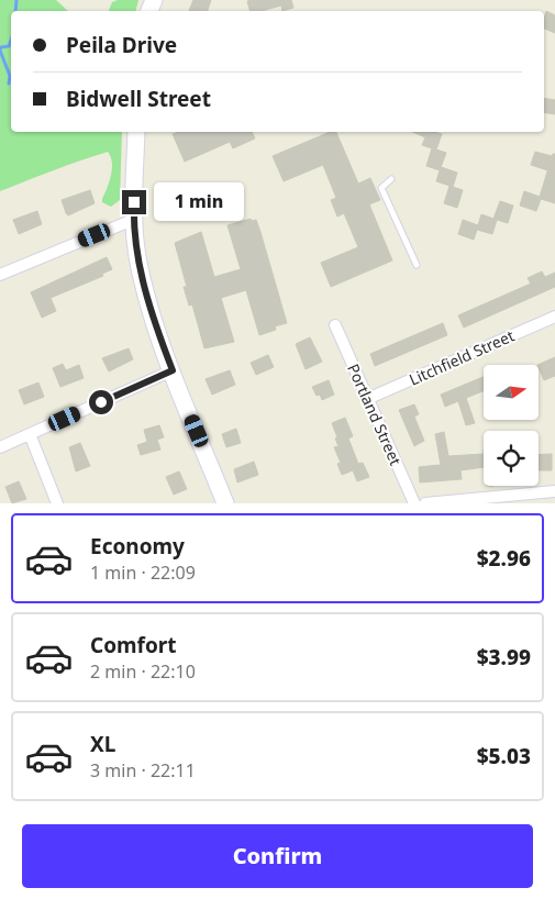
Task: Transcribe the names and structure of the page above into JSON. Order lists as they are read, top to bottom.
{
  "streets": {
    "street": ["Litchfield Street", "Portland Street"]
  },
  "crossings": [
    ["Litchfield Street", "Portland Street"]
  ],
  "north": "right",
  "page": {
    "banner": ["Peila Drive", "Bidwell Street"],
    "bubble": "1 min",
    "list": [
      {
        "name": "Economy",
        "note": "1 min · 22:09",
        "value": "$2.96"
      },
      {
        "name": "Comfort",
        "note": "2 min · 22:10",
        "value": "$3.99"
      },
      {
        "name": "XL",
        "note": "3 min · 22:11",
        "value": "$5.03"
      }
    ],
    "buttons": "Confirm"
  }
}
